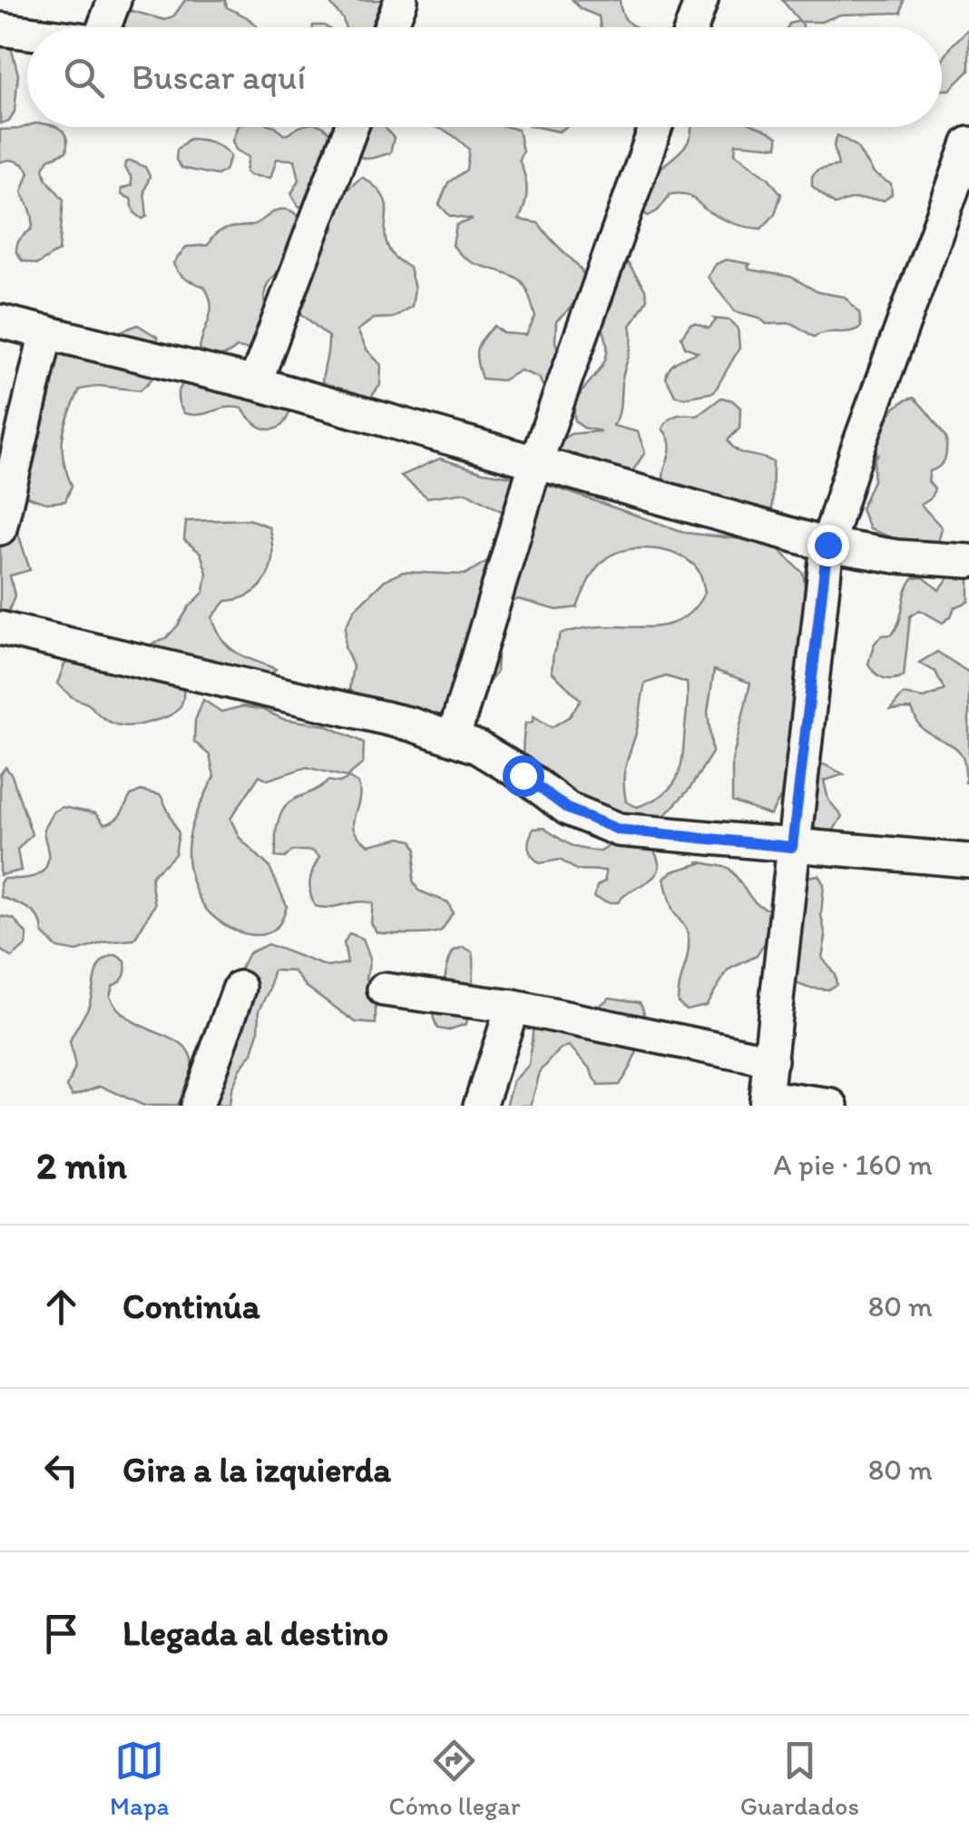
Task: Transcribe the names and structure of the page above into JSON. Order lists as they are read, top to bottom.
{
  "page": {
    "search": "Buscar aquí",
    "heading": ["2 min", "A pie · 160 m"],
    "list": [
      ["Continúa", "80 m"],
      ["Gira a la izquierda", "80 m"],
      "Llegada al destino"
    ],
    "nav": ["Mapa", "Cómo llegar", "Guardados"]
  }
}
